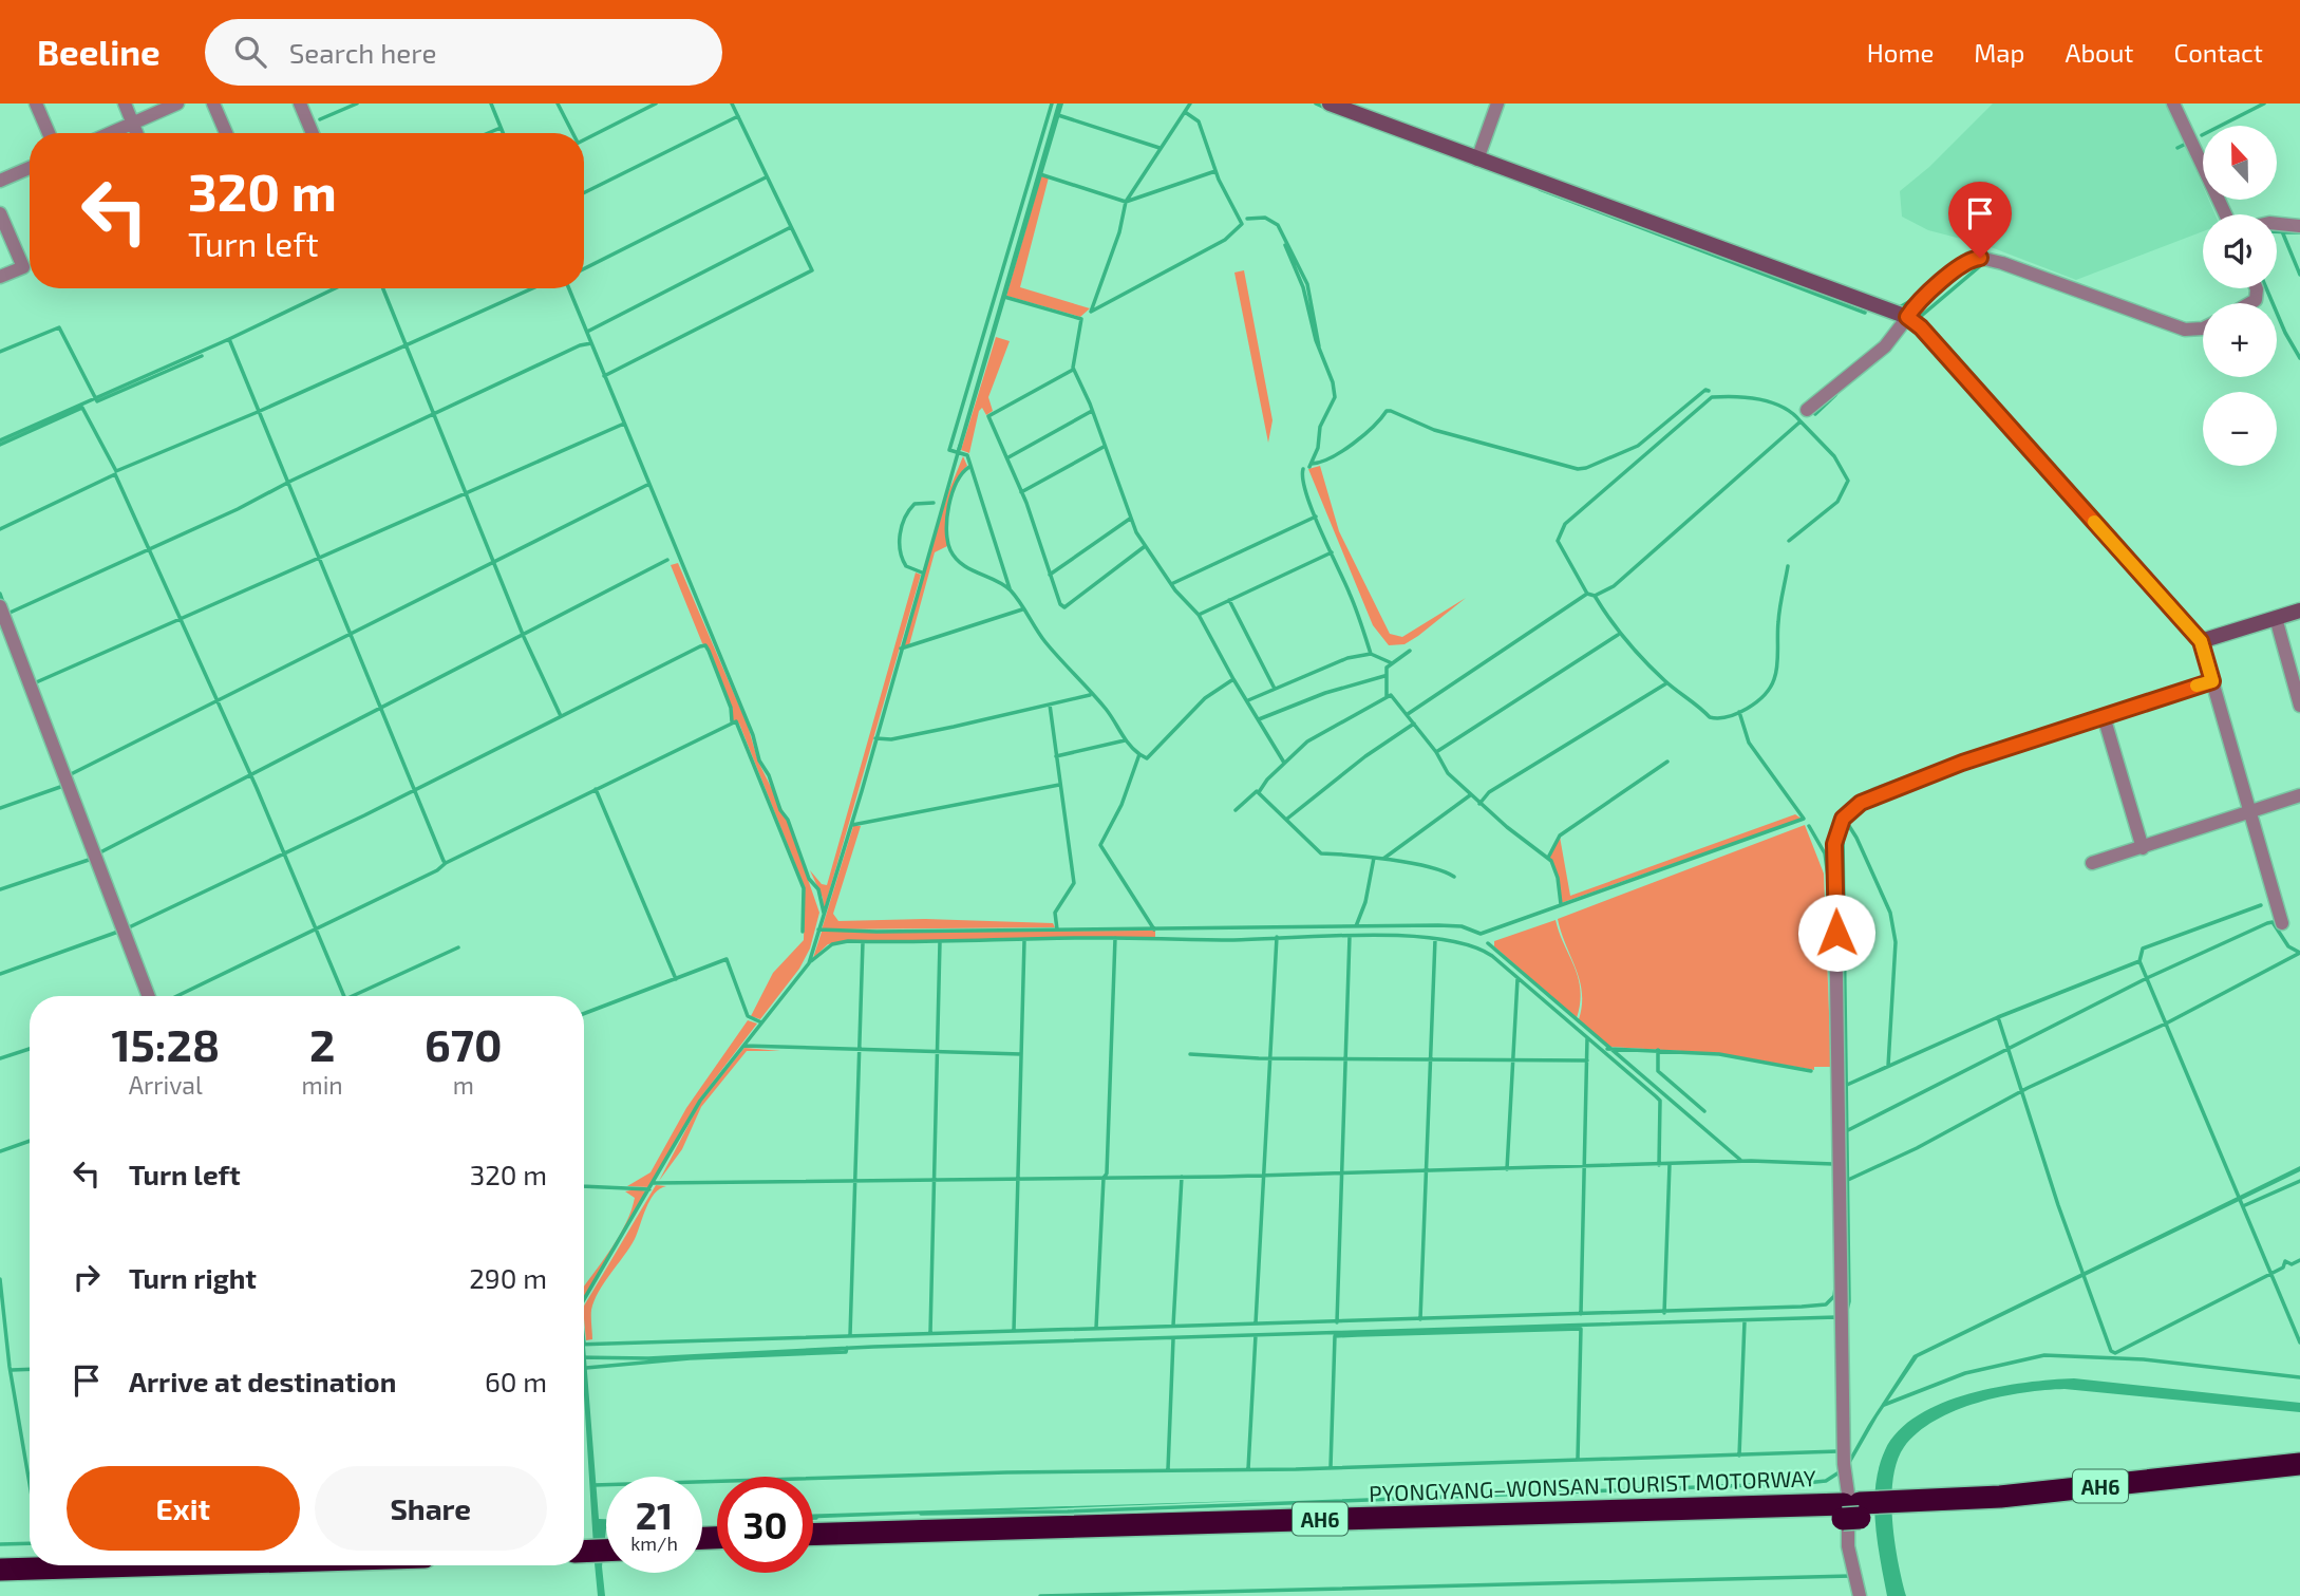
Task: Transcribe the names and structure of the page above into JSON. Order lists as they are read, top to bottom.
{
  "streets": {
    "highway": ["PYONGYANG–WONSAN TOURIST MOTORWAY", "AH6"]
  },
  "north": "top",
  "page": {
    "header": "Beeline",
    "search": "Search here",
    "nav": [
      "Home",
      "Map",
      "About",
      "Contact"
    ],
    "map_buttons": ["+", "−"],
    "turn": ["320 m", "Turn left"],
    "eta": [
      "15:28",
      "Arrival",
      "2",
      "min",
      "670",
      "m"
    ],
    "list": [
      {
        "name": "Turn left",
        "value": "320 m"
      },
      {
        "name": "Turn right",
        "value": "290 m"
      },
      {
        "name": "Arrive at destination",
        "value": "60 m"
      }
    ],
    "buttons": ["Exit", "Share"],
    "speed": "21 km/h",
    "limit": "30"
  }
}
